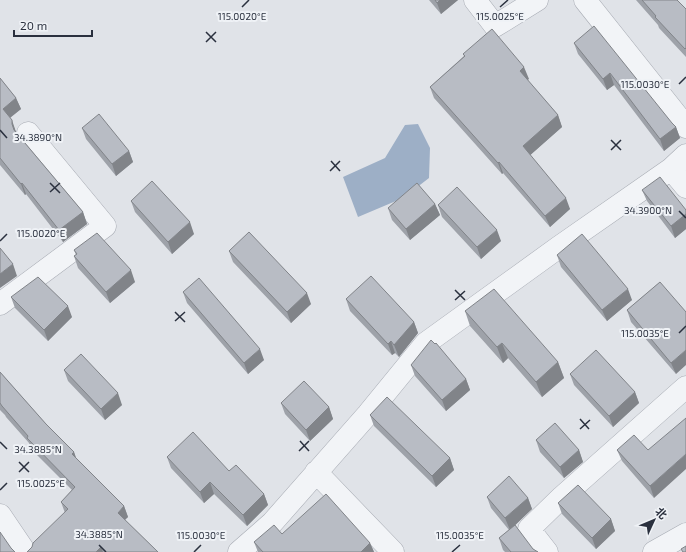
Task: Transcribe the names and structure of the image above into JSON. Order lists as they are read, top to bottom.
{
  "scale_bar": "20 m",
  "north": "top right",
  "coordinates": [
    "115.0020°E",
    "115.0025°E",
    "115.0030°E",
    "34.3890°N",
    "34.3900°N",
    "115.0035°E",
    "34.3885°N"
  ]
}
